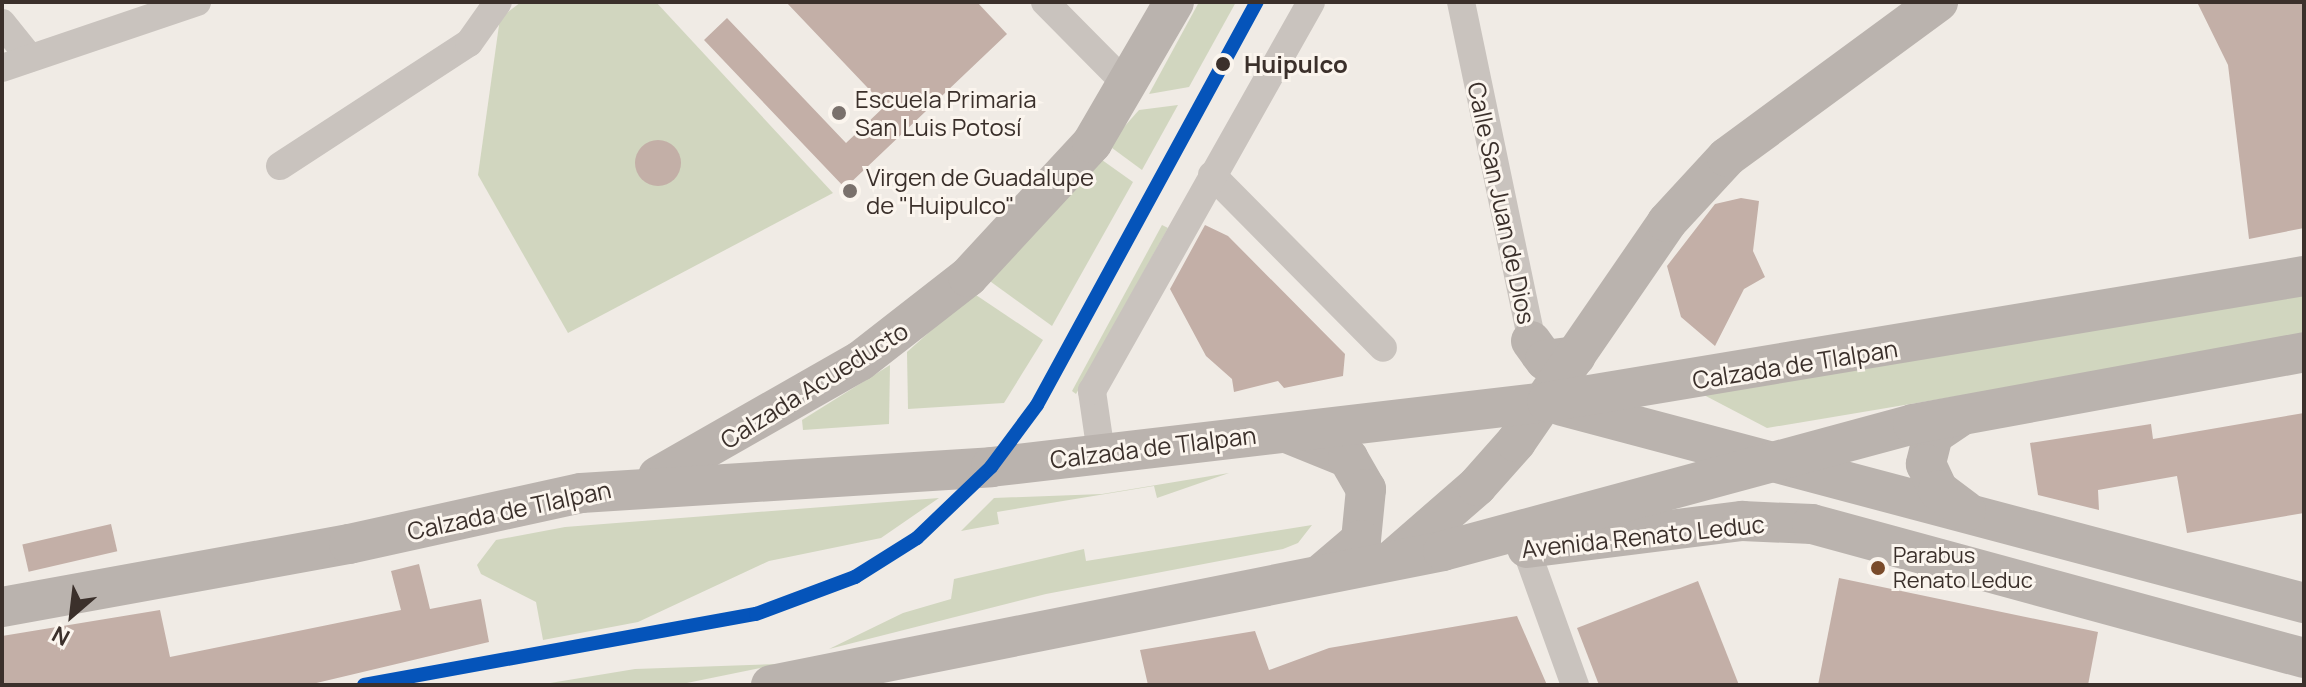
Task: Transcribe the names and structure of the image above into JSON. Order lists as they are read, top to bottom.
{
  "streets": {
    "main road": ["Calzada de Tlalpan", "Calzada Acueducto", "Avenida Renato Leduc"],
    "street": ["Calle San Juan de Dios"]
  },
  "crossings": [
    ["Calle San Juan de Dios", "Calzada de Tlalpan"],
    ["Calzada de Tlalpan", "Calzada Acueducto"]
  ],
  "places": [
    "Huipulco",
    "Escuela Primaria San Luis Potosí",
    "Virgen de Guadalupe de \"Huipulco\"",
    "Parabus Renato Leduc"
  ],
  "north": "bottom left"
}
